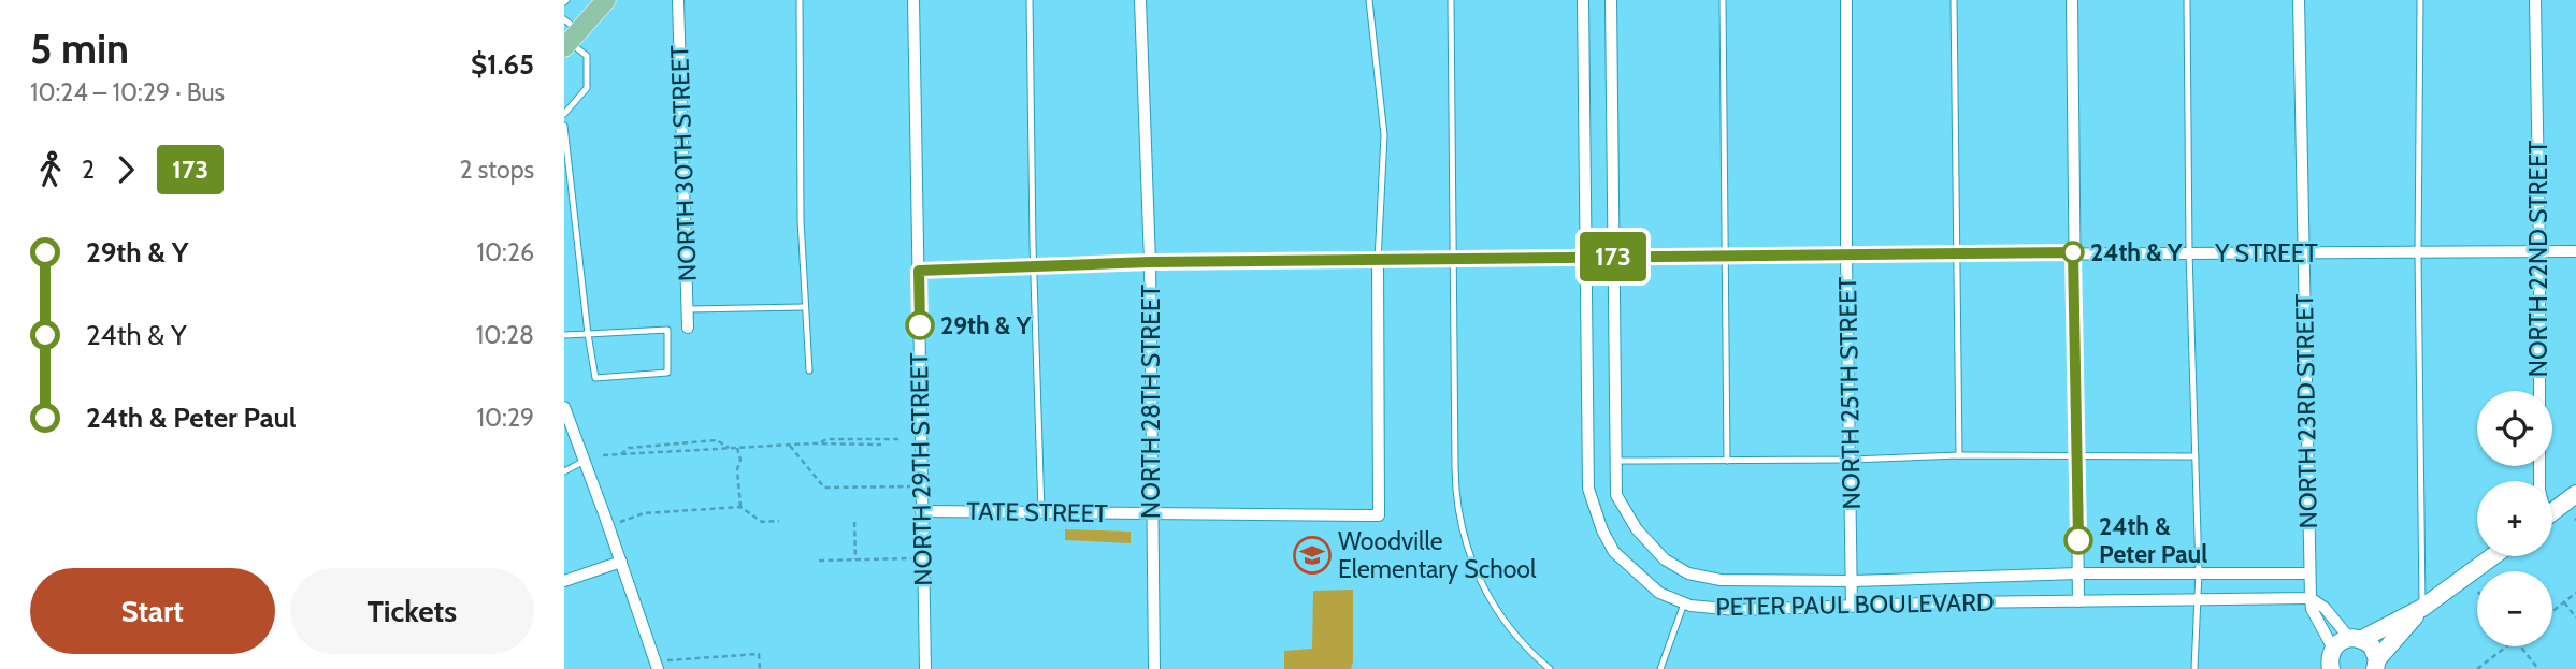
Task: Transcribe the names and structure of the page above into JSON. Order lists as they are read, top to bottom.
{
  "streets": {
    "street": [
      "NORTH 30TH STREET",
      "Y STREET",
      "NORTH 22ND STREET",
      "NORTH 25TH STREET",
      "NORTH 28TH STREET",
      "NORTH 23RD STREET",
      "NORTH 29TH STREET",
      "TATE STREET",
      "PETER PAUL BOULEVARD"
    ]
  },
  "crossings": [
    ["Y STREET", "NORTH 22ND STREET"],
    ["Y STREET", "NORTH 25TH STREET"],
    ["Y STREET", "NORTH 28TH STREET"],
    ["Y STREET", "NORTH 23RD STREET"],
    ["Y STREET", "NORTH 29TH STREET"],
    ["Y STREET", "TATE STREET"],
    ["Y STREET", "PETER PAUL BOULEVARD"],
    ["NORTH 25TH STREET", "PETER PAUL BOULEVARD"],
    ["NORTH 28TH STREET", "TATE STREET"],
    ["NORTH 23RD STREET", "PETER PAUL BOULEVARD"],
    ["NORTH 29TH STREET", "TATE STREET"]
  ],
  "places": {
    "other": ["24th & Y", "29th & Y", "24th & Peter Paul"],
    "school or university": ["Woodville Elementary School"]
  },
  "lines": ["bus line 173"],
  "page": {
    "heading": ["5 min", "10:24 – 10:29 · Bus", "$1.65"],
    "on_map": "173",
    "legs": ["2", "173", "2 stops"],
    "list": [
      {
        "name": "29th & Y",
        "value": "10:26"
      },
      {
        "name": "24th & Y",
        "value": "10:28"
      },
      {
        "name": "24th & Peter Paul",
        "value": "10:29"
      }
    ],
    "map_buttons": ["+", "−"],
    "buttons": ["Start", "Tickets"]
  }
}
